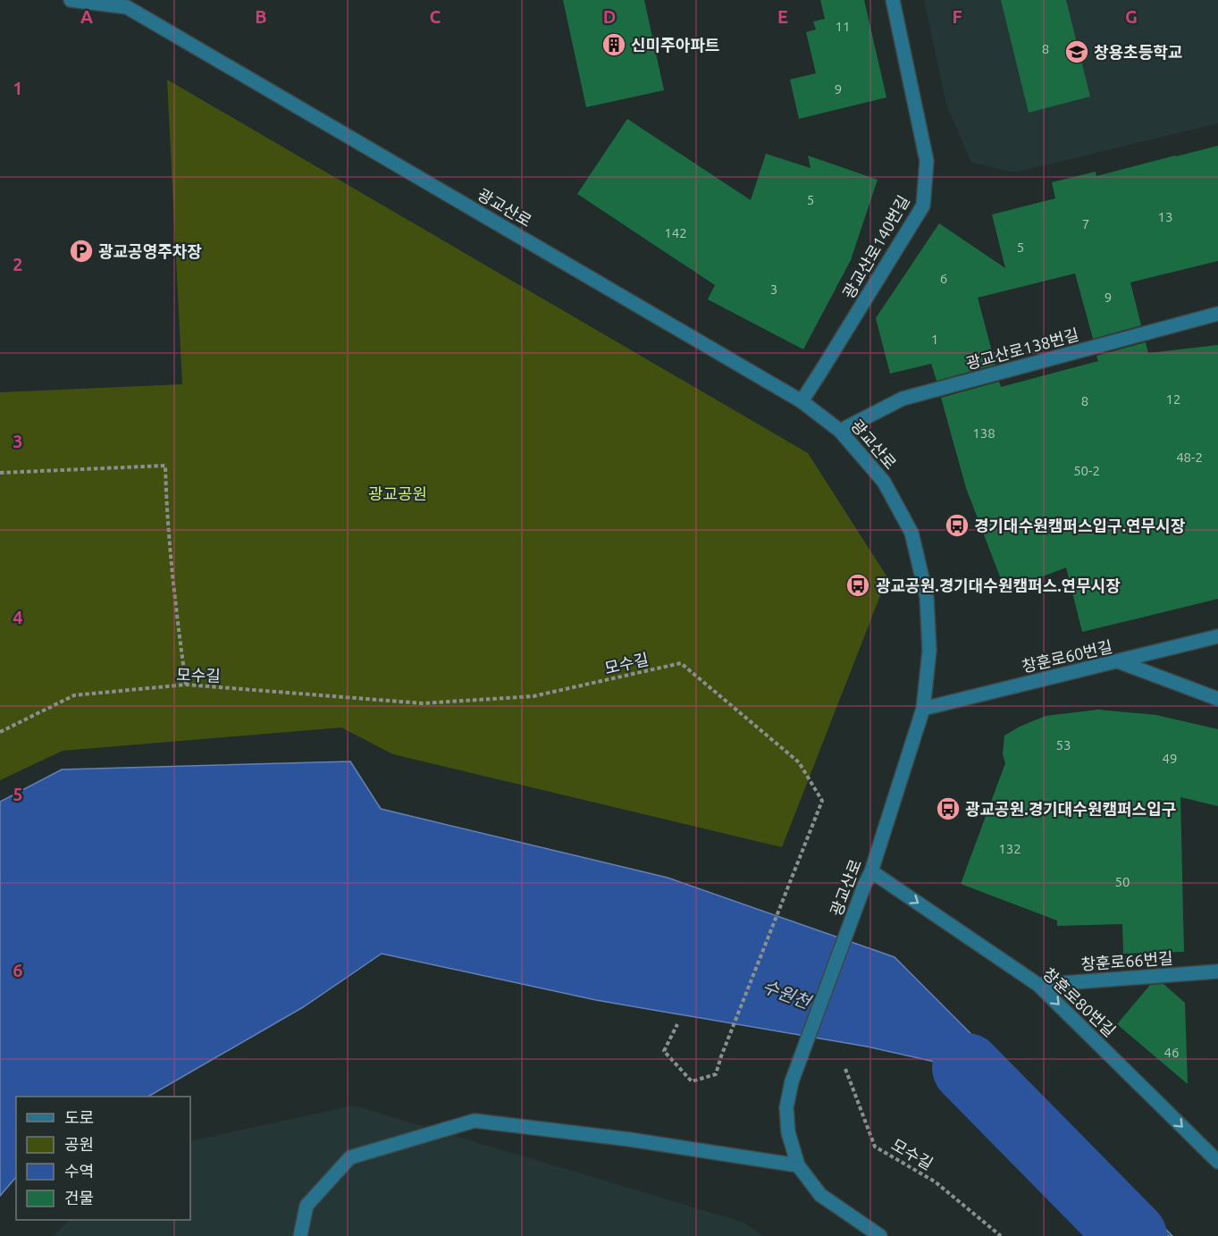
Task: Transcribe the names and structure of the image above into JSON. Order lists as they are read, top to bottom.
{
  "streets": {
    "street": [
      "광교산로",
      "광교산로140번길",
      "광교산로138번길",
      "창훈로60번길",
      "창훈로66번길",
      "창훈로80번길"
    ],
    "path": ["모수길"]
  },
  "crossings": [
    ["광교산로", "광교산로140번길"],
    ["광교산로", "광교산로138번길"],
    ["광교산로", "창훈로60번길"],
    ["광교산로", "창훈로80번길"],
    ["창훈로66번길", "창훈로80번길"]
  ],
  "one_way": ["창훈로80번길"],
  "water": ["수원천"],
  "parks": ["광교공원"],
  "places": {
    "building": ["신미주아파트"],
    "school or university": ["창용초등학교"],
    "parking": ["광교공영주차장"],
    "bus stop": ["경기대수원캠퍼스입구.연무시장", "광교공원.경기대수원캠퍼스.연무시장", "광교공원.경기대수원캠퍼스입구"]
  },
  "house_numbers": [
    "11",
    "8",
    "9",
    "5",
    "13",
    "7",
    "142",
    "5",
    "6",
    "3",
    "9",
    "1",
    "12",
    "8",
    "138",
    "48-2",
    "50-2",
    "53",
    "49",
    "132",
    "50",
    "46"
  ],
  "legend": [
    "도로",
    "공원",
    "수역",
    "건물"
  ],
  "grid": {
    "columns": [
      "A",
      "B",
      "C",
      "D",
      "E",
      "F",
      "G"
    ],
    "rows": [
      "1",
      "2",
      "3",
      "4",
      "5",
      "6"
    ]
  }
}
